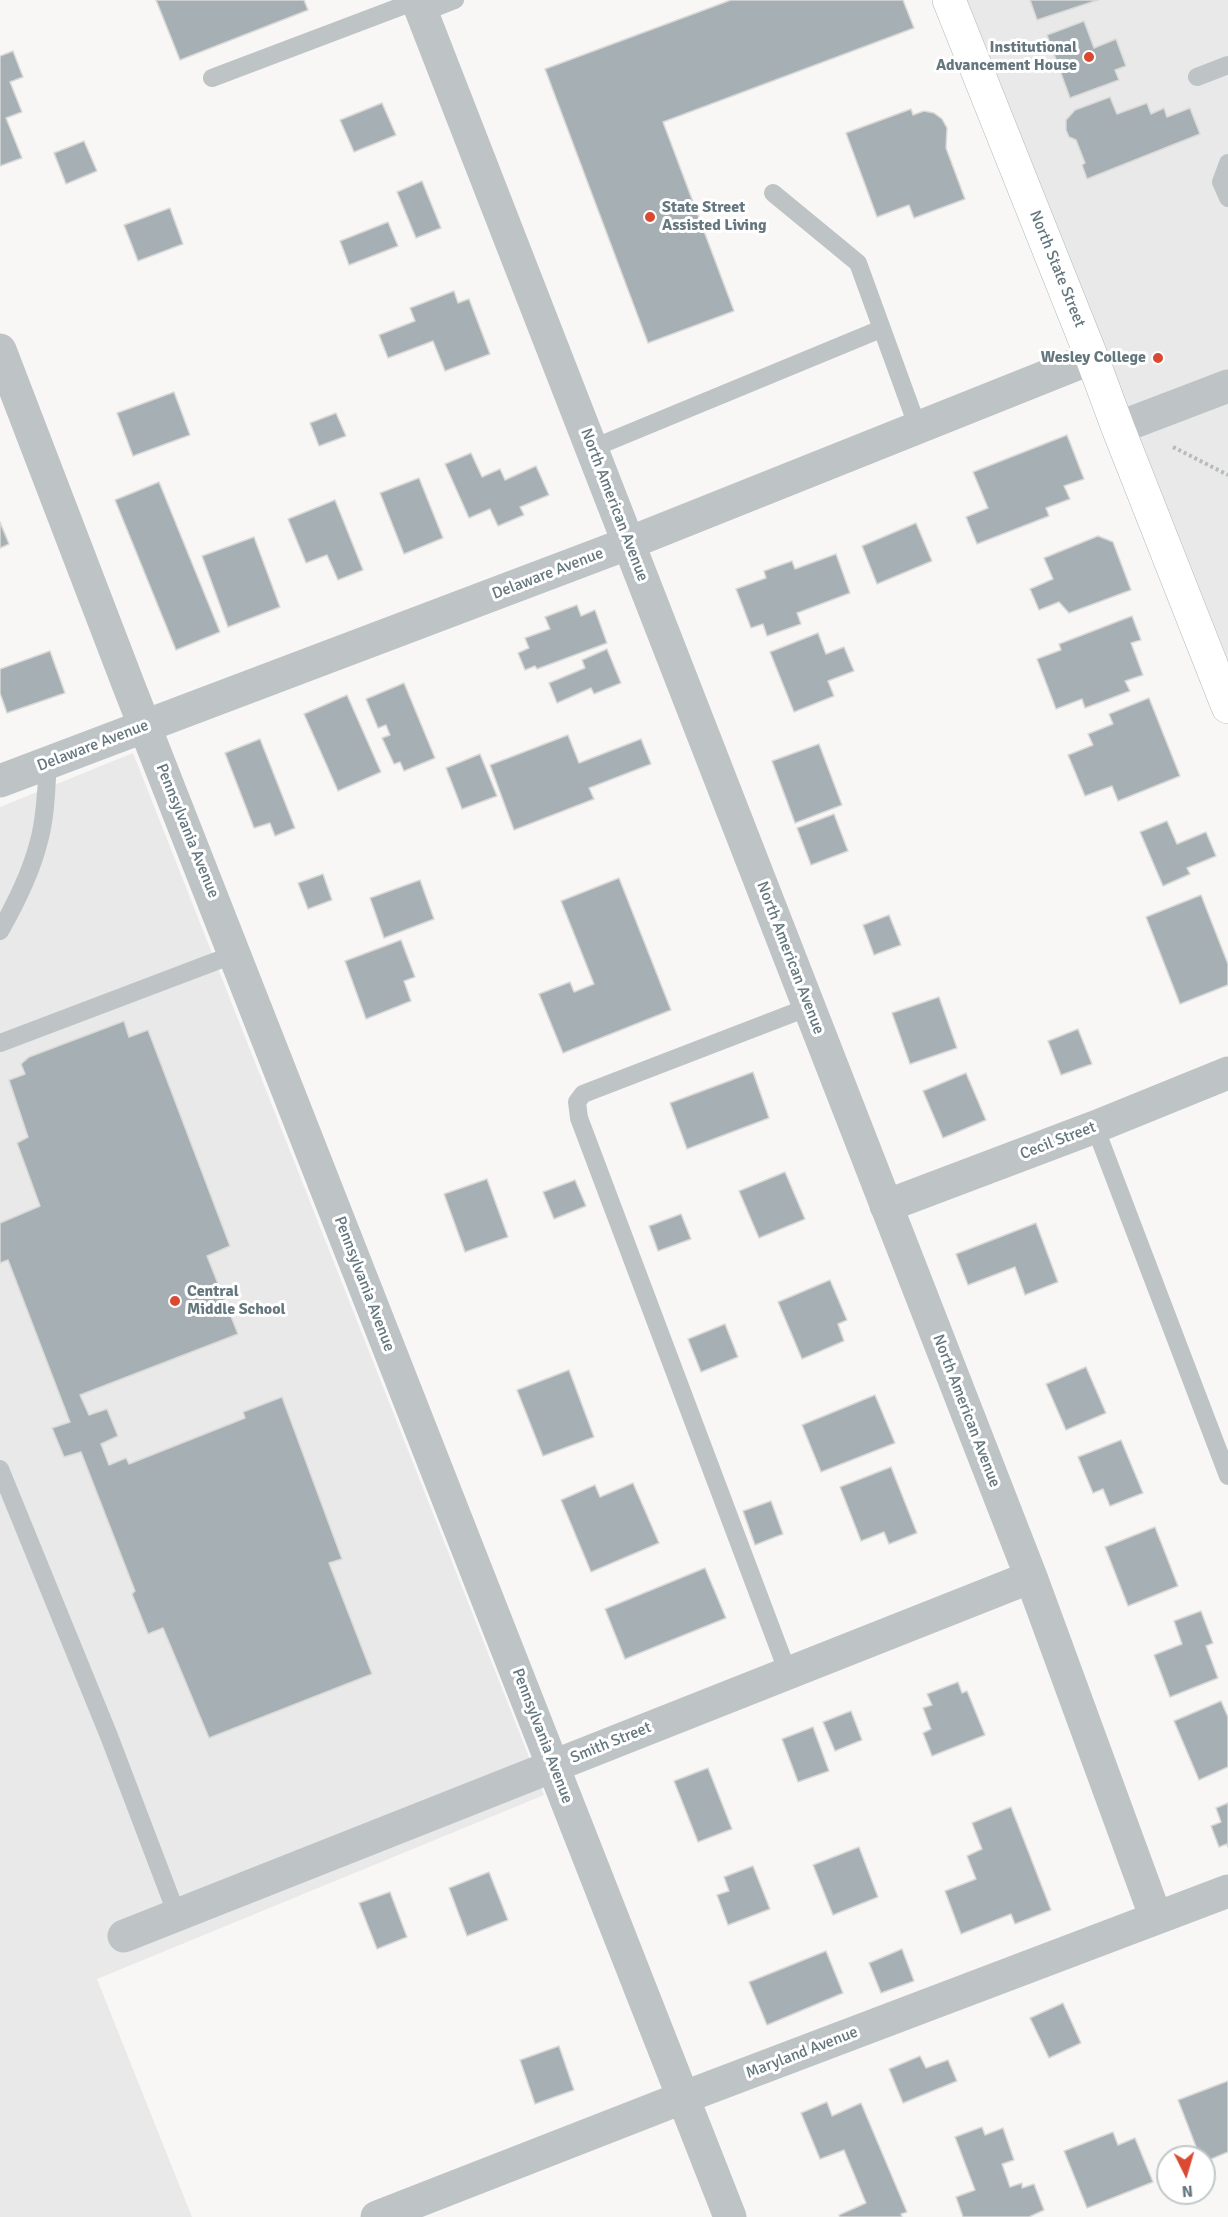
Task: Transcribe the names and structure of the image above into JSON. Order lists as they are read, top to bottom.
{
  "streets": {
    "main road": ["North State Street"],
    "street": [
      "North American Avenue",
      "Delaware Avenue",
      "Pennsylvania Avenue",
      "Cecil Street",
      "Smith Street",
      "Maryland Avenue"
    ]
  },
  "crossings": [
    ["North State Street", "Delaware Avenue"],
    ["North American Avenue", "Delaware Avenue"],
    ["North American Avenue", "Cecil Street"],
    ["North American Avenue", "Smith Street"],
    ["North American Avenue", "Maryland Avenue"],
    ["Delaware Avenue", "Pennsylvania Avenue"],
    ["Pennsylvania Avenue", "Smith Street"],
    ["Pennsylvania Avenue", "Maryland Avenue"]
  ],
  "places": [
    "Institutional Advancement House",
    "State Street Assisted Living",
    "Wesley College",
    "Central Middle School"
  ],
  "north": "bottom"
}
